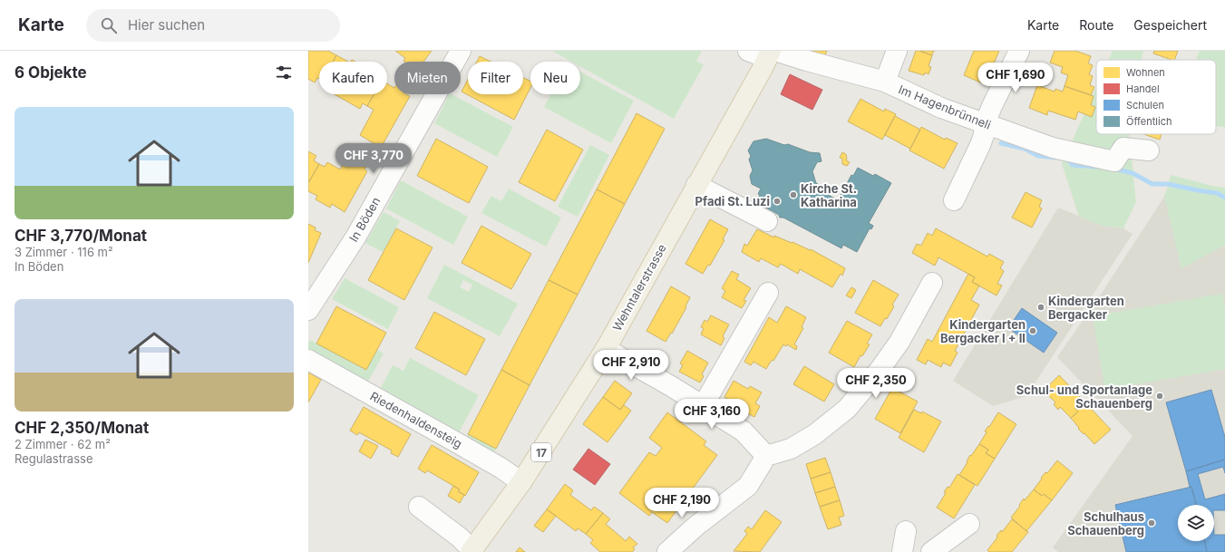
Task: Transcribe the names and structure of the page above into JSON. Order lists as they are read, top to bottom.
{
  "streets": {
    "main road": ["Wehntalerstrasse", "17"],
    "street": ["Im Hagenbrünneli", "In Böden", "Riedenhaldensteig"]
  },
  "crossings": [
    ["Im Hagenbrünneli", "Wehntalerstrasse"],
    ["Wehntalerstrasse", "Riedenhaldensteig"]
  ],
  "places": [
    "Kirche St. Katharina",
    "Pfadi St. Luzi",
    "Kindergarten Bergacker",
    "Kindergarten Bergacker I + II",
    "Schul- und Sportanlage Schauenberg",
    "Schulhaus Schauenberg"
  ],
  "legend": [
    "Wohnen",
    "Handel",
    "Schulen",
    "Öffentlich"
  ],
  "page": {
    "header": "Karte",
    "search": "Hier suchen",
    "nav": ["Karte", "Route", "Gespeichert"],
    "heading": "6 Objekte",
    "chip": [
      "Kaufen",
      "Mieten",
      "Filter",
      "Neu"
    ],
    "price": [
      "CHF 1,690",
      "CHF 3,770",
      "CHF 2,910",
      "CHF 2,350",
      "CHF 3,160",
      "CHF 2,190"
    ],
    "list": [
      {
        "name": "CHF 3,770/Monat",
        "note": "3 Zimmer · 116 m² · In Böden"
      },
      {
        "name": "CHF 2,350/Monat",
        "note": "2 Zimmer · 62 m² · Regulastrasse"
      }
    ]
  }
}
